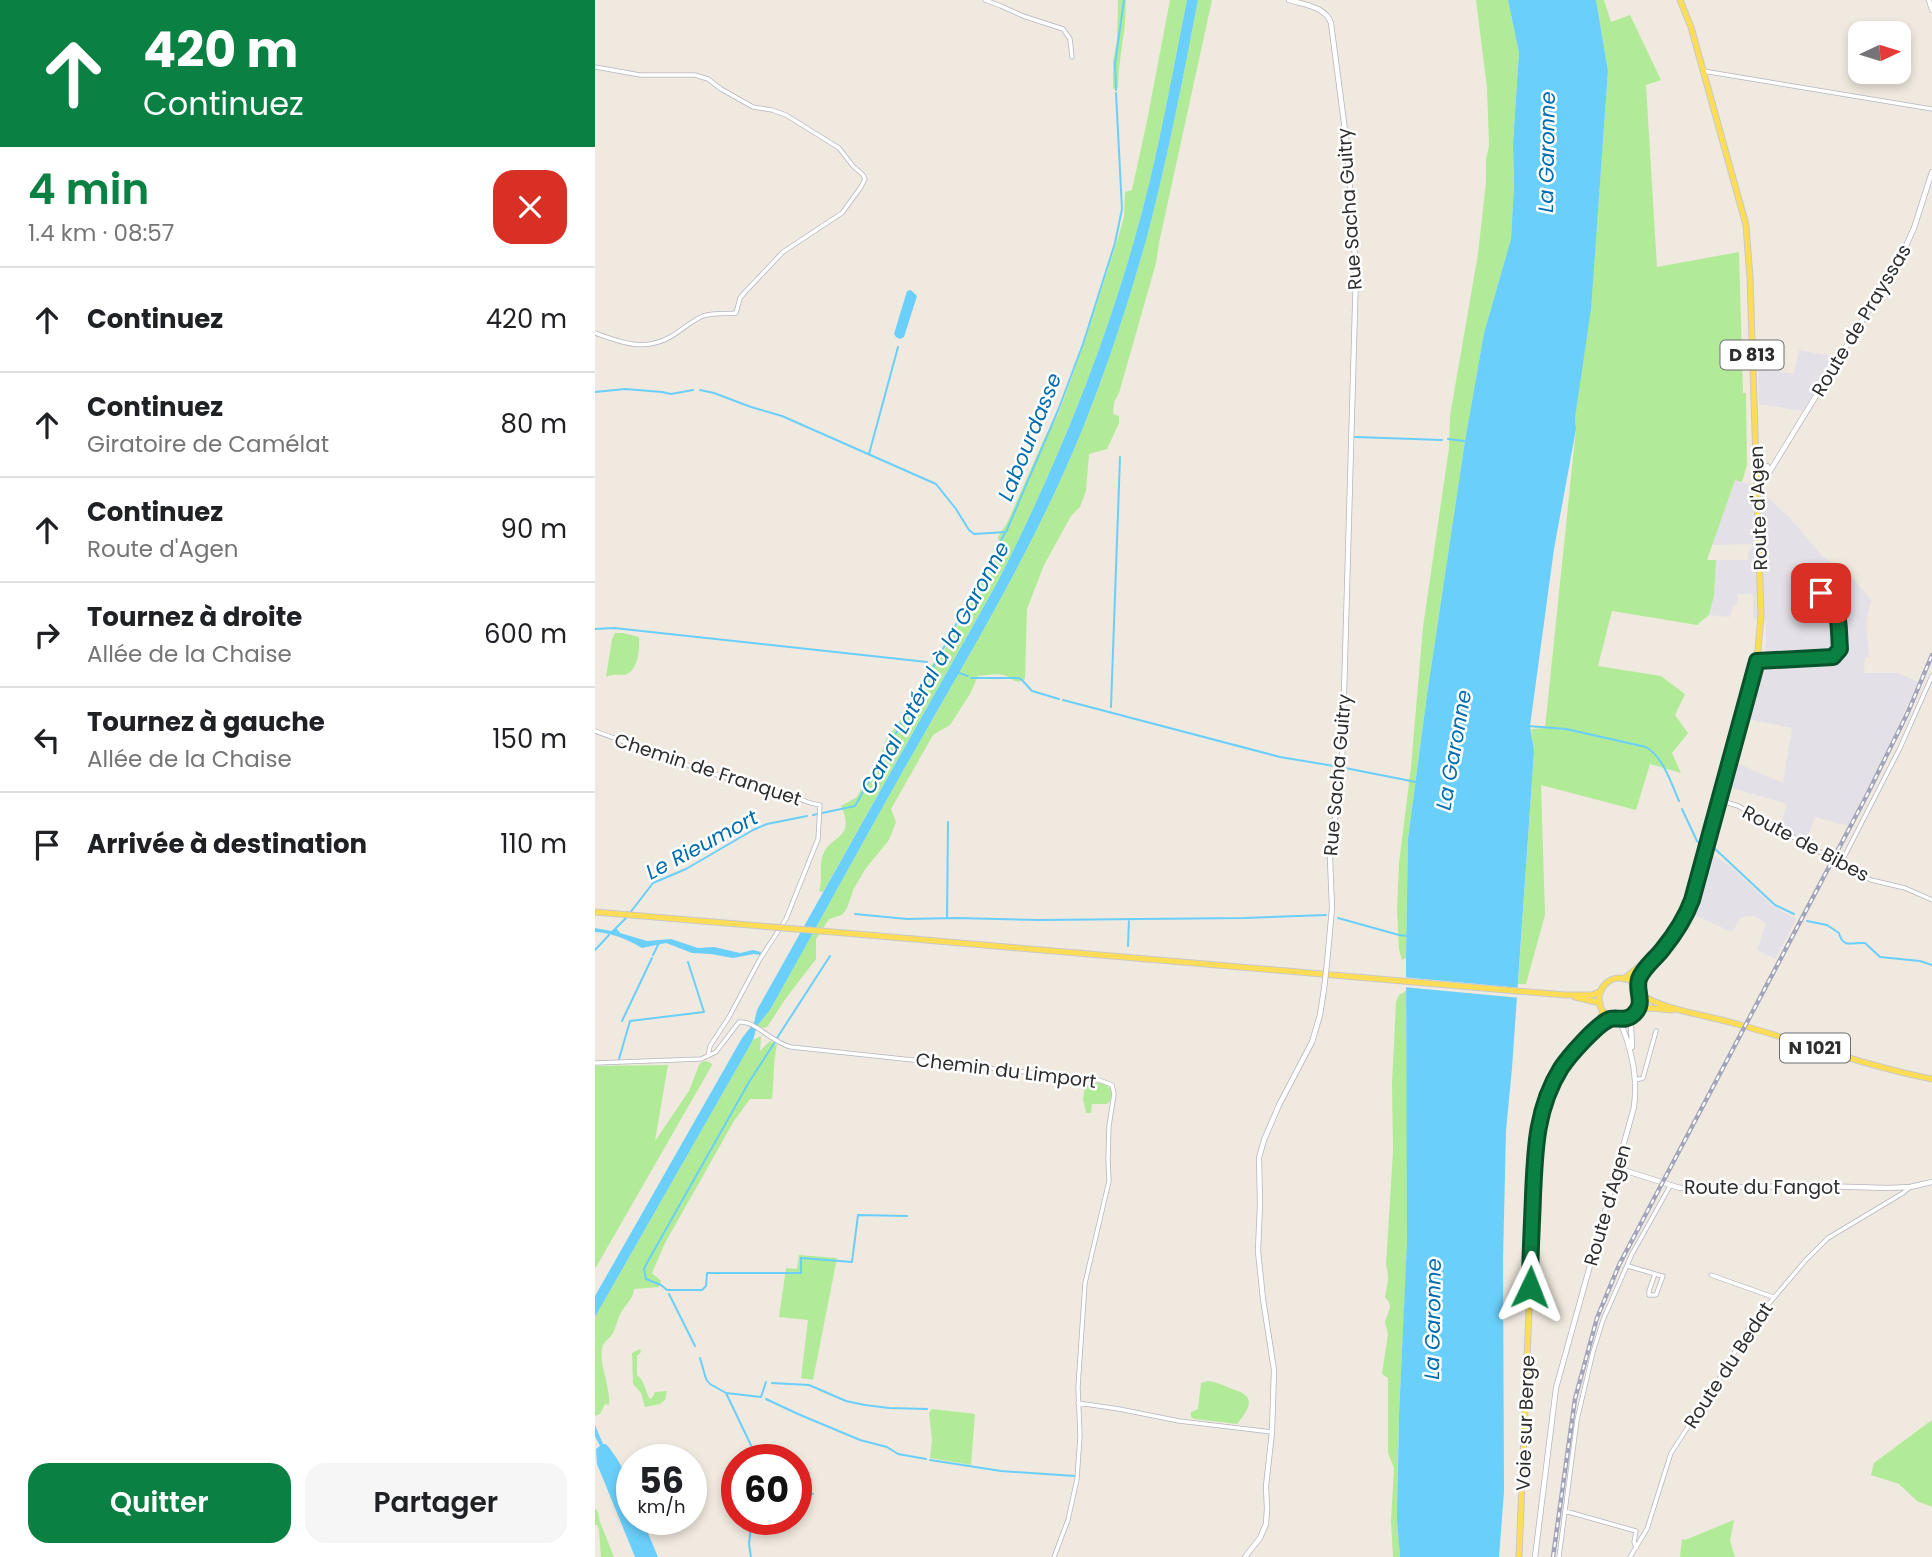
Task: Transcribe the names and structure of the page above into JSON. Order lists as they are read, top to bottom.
{
  "streets": {
    "main road": [
      "D 813",
      "Route d'Agen",
      "N 1021",
      "Voie sur Berge"
    ],
    "street": [
      "Rue Sacha Guitry",
      "Route de Prayssas",
      "Chemin de Franquet",
      "Route de Bibes",
      "Chemin du Limport",
      "Route du Fangot",
      "Route du Bedat"
    ]
  },
  "crossings": [
    ["D 813", "Route d'Agen"],
    ["Route d'Agen", "Route de Bibes"],
    ["Route d'Agen", "N 1021"],
    ["Route d'Agen", "Route du Fangot"],
    ["Chemin de Franquet", "Chemin du Limport"],
    ["Route du Fangot", "Route du Bedat"]
  ],
  "water": [
    "La Garonne",
    "Labourdasse",
    "Canal Latéral à la Garonne",
    "Le Rieumort"
  ],
  "north": "right",
  "page": {
    "turn": ["420 m", "Continuez"],
    "heading": ["4 min", "1.4 km · 08:57"],
    "list": [
      {
        "name": "Continuez",
        "value": "420 m"
      },
      {
        "name": "Continuez",
        "note": "Giratoire de Camélat",
        "value": "80 m"
      },
      {
        "name": "Continuez",
        "note": "Route d'Agen",
        "value": "90 m"
      },
      {
        "name": "Tournez à droite",
        "note": "Allée de la Chaise",
        "value": "600 m"
      },
      {
        "name": "Tournez à gauche",
        "note": "Allée de la Chaise",
        "value": "150 m"
      },
      {
        "name": "Arrivée à destination",
        "value": "110 m"
      }
    ],
    "speed": "56 km/h",
    "limit": "60",
    "buttons": ["Quitter", "Partager"]
  }
}
